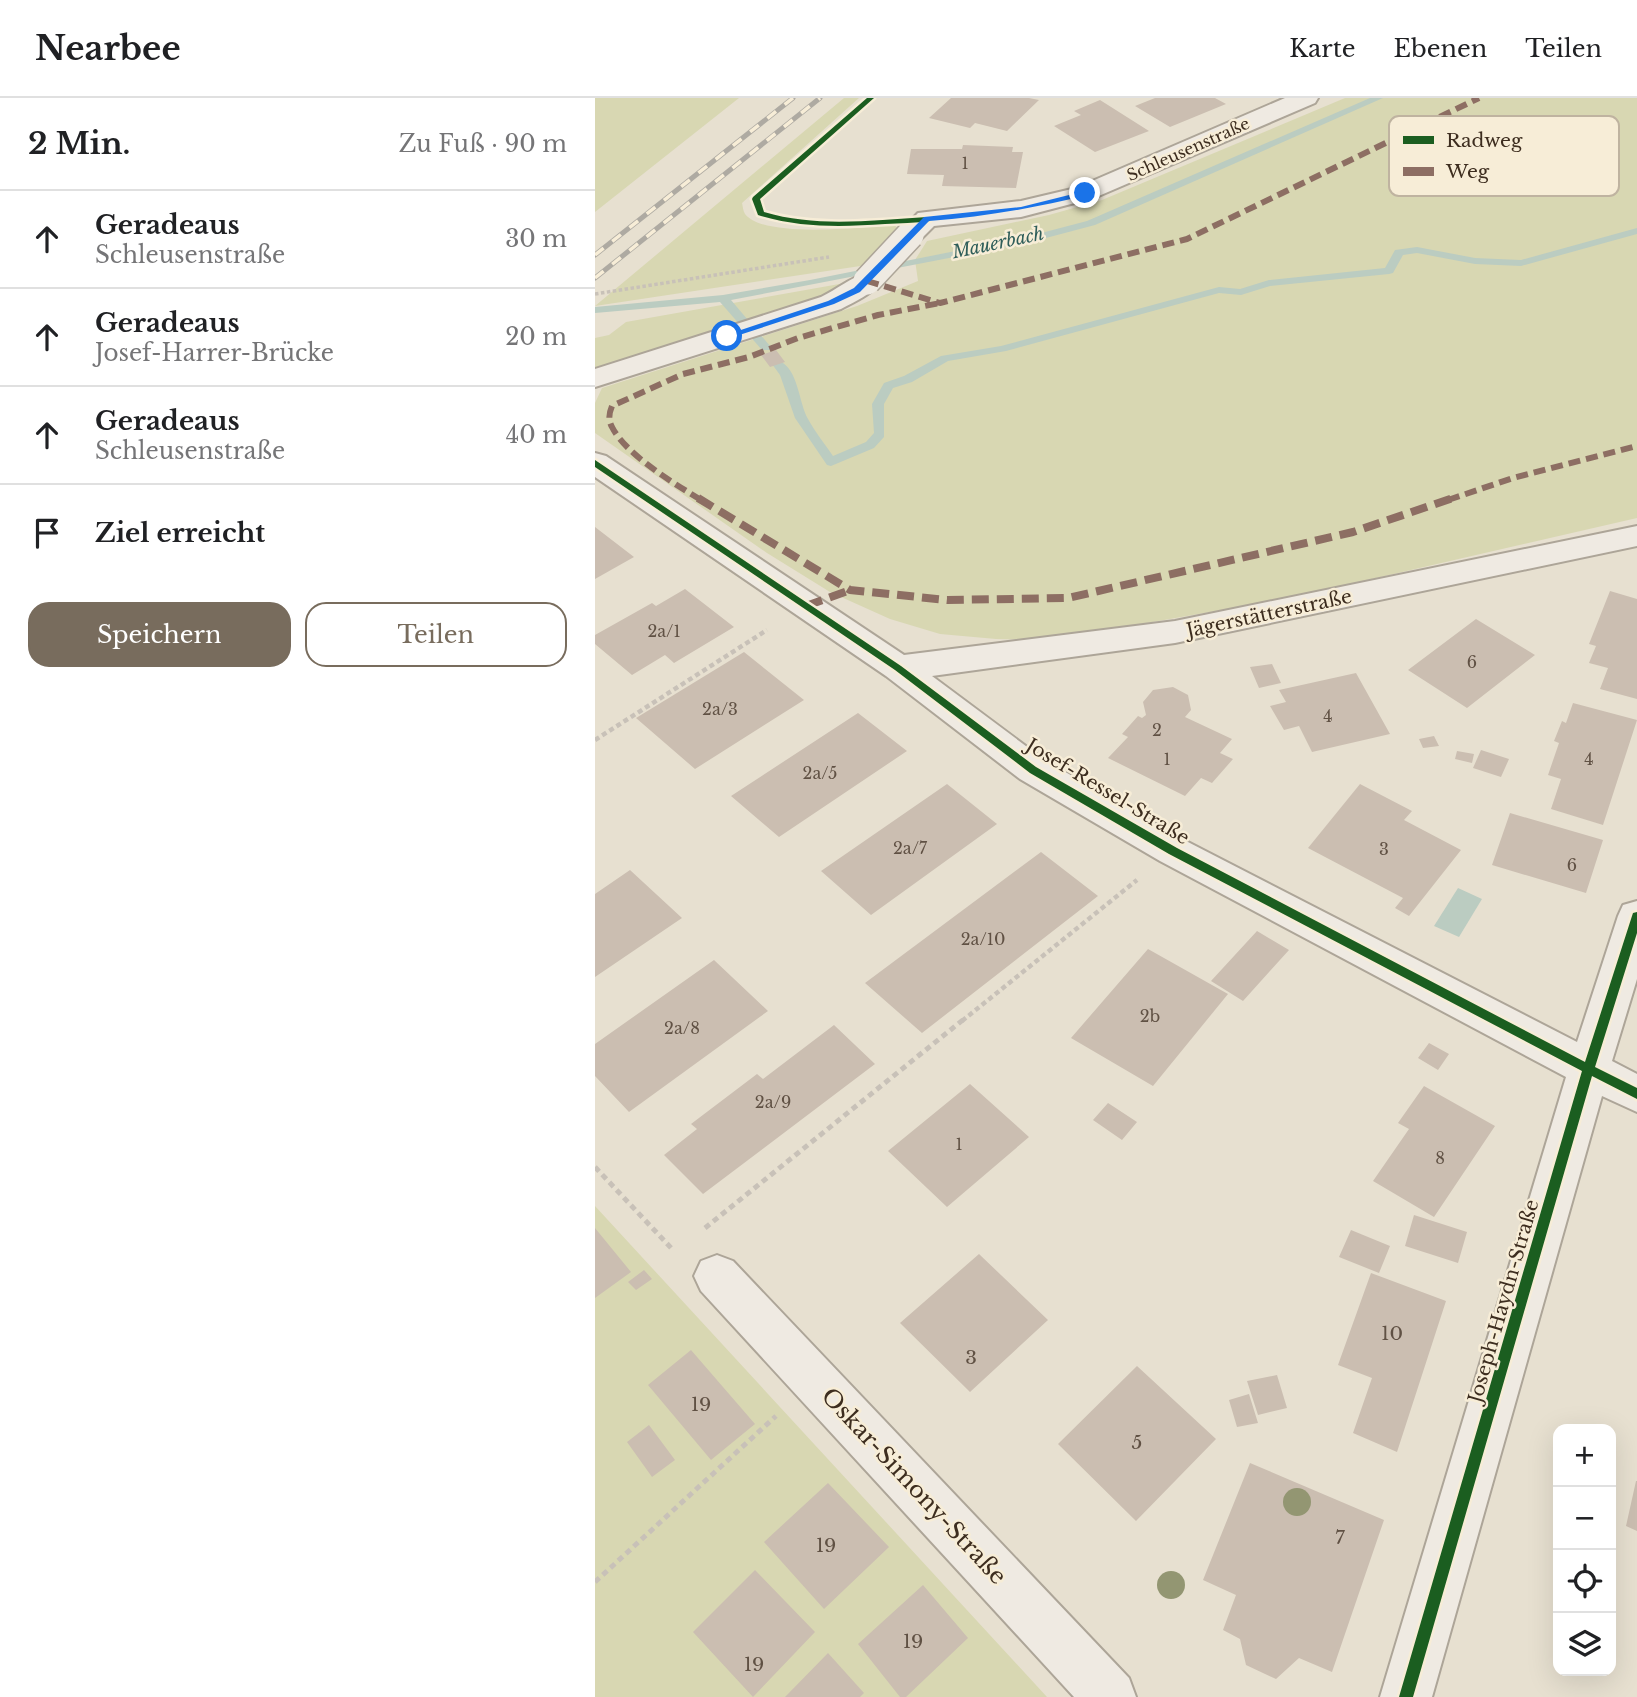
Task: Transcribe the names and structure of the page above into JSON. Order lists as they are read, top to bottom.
{
  "streets": {
    "street": [
      "Schleusenstraße",
      "Jägerstätterstraße",
      "Josef-Ressel-Straße",
      "Joseph-Haydn-Straße",
      "Oskar-Simony-Straße"
    ]
  },
  "crossings": [
    ["Jägerstätterstraße", "Josef-Ressel-Straße"],
    ["Josef-Ressel-Straße", "Joseph-Haydn-Straße"]
  ],
  "water": ["Mauerbach"],
  "house_numbers": [
    "1",
    "2a/1",
    "6",
    "2a/3",
    "4",
    "2",
    "1",
    "4",
    "2a/5",
    "2a/7",
    "3",
    "6",
    "2a/10",
    "2b",
    "2a/8",
    "2a/9",
    "1",
    "8",
    "10",
    "3",
    "19",
    "5",
    "7",
    "19",
    "19",
    "19"
  ],
  "legend": ["Radweg", "Weg"],
  "page": {
    "header": "Nearbee",
    "nav": ["Karte", "Ebenen", "Teilen"],
    "heading": ["2 Min.", "Zu Fuß · 90 m"],
    "list": [
      ["Geradeaus", "Schleusenstraße", "30 m"],
      ["Geradeaus", "Josef-Harrer-Brücke", "20 m"],
      ["Geradeaus", "Schleusenstraße", "40 m"],
      "Ziel erreicht"
    ],
    "buttons": ["Speichern", "Teilen"],
    "map_buttons": ["+", "−"]
  }
}
